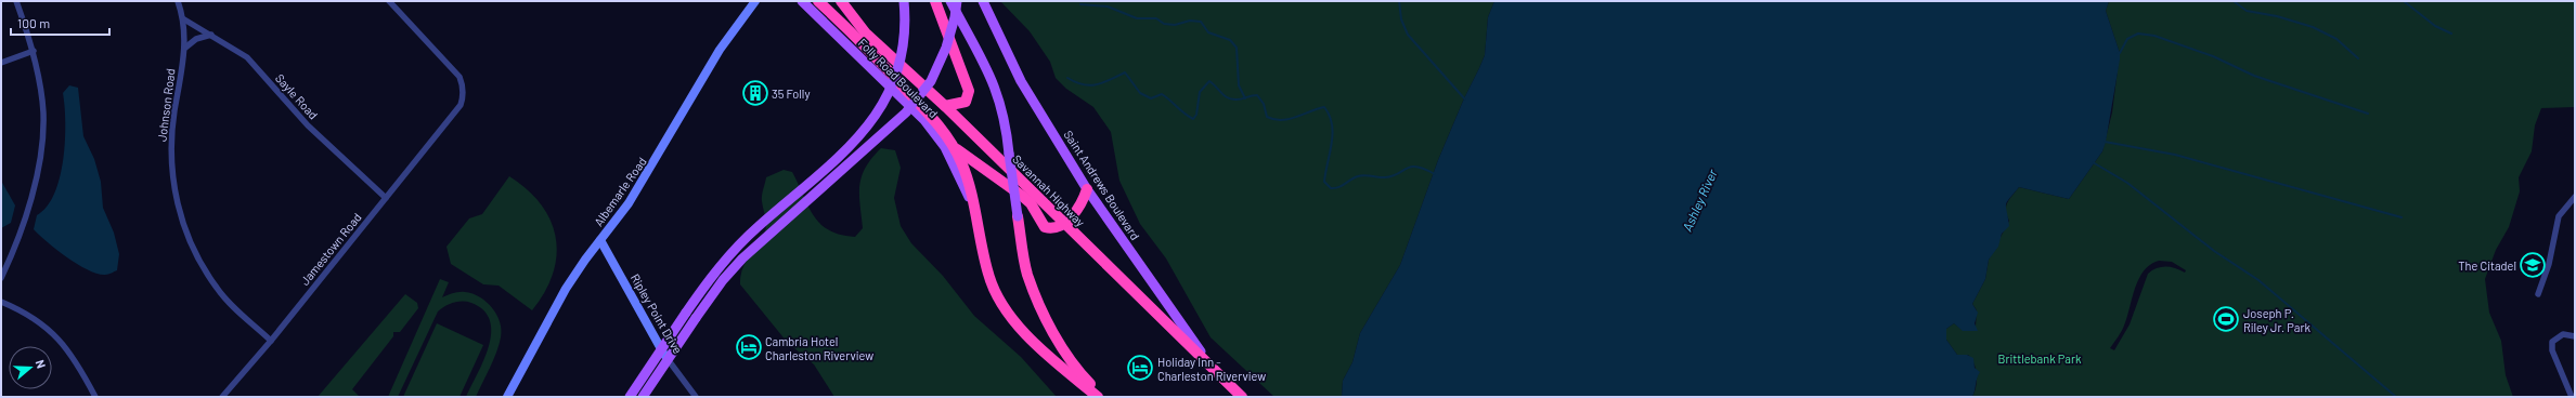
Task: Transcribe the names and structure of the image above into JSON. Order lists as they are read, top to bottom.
{
  "streets": {
    "highway": ["Savannah Highway"],
    "main road": ["Folly Road Boulevard", "Saint Andrews Boulevard"],
    "street": [
      "Sayle Road",
      "Johnson Road",
      "Albemarle Road",
      "Jamestown Road",
      "Ripley Point Drive"
    ]
  },
  "crossings": [
    ["Sayle Road", "Johnson Road"],
    ["Sayle Road", "Jamestown Road"],
    ["Johnson Road", "Jamestown Road"],
    ["Saint Andrews Boulevard", "Savannah Highway"],
    ["Albemarle Road", "Ripley Point Drive"]
  ],
  "water": ["Ashley River"],
  "parks": ["Brittlebank Park"],
  "places": {
    "building": ["35 Folly"],
    "school or university": ["The Citadel"],
    "sports": ["Joseph P. Riley Jr. Park"],
    "hotel": ["Cambria Hotel Charleston Riverview", "Holiday Inn - Charleston Riverview"]
  },
  "scale_bar": "100 m",
  "north": "right"
}
